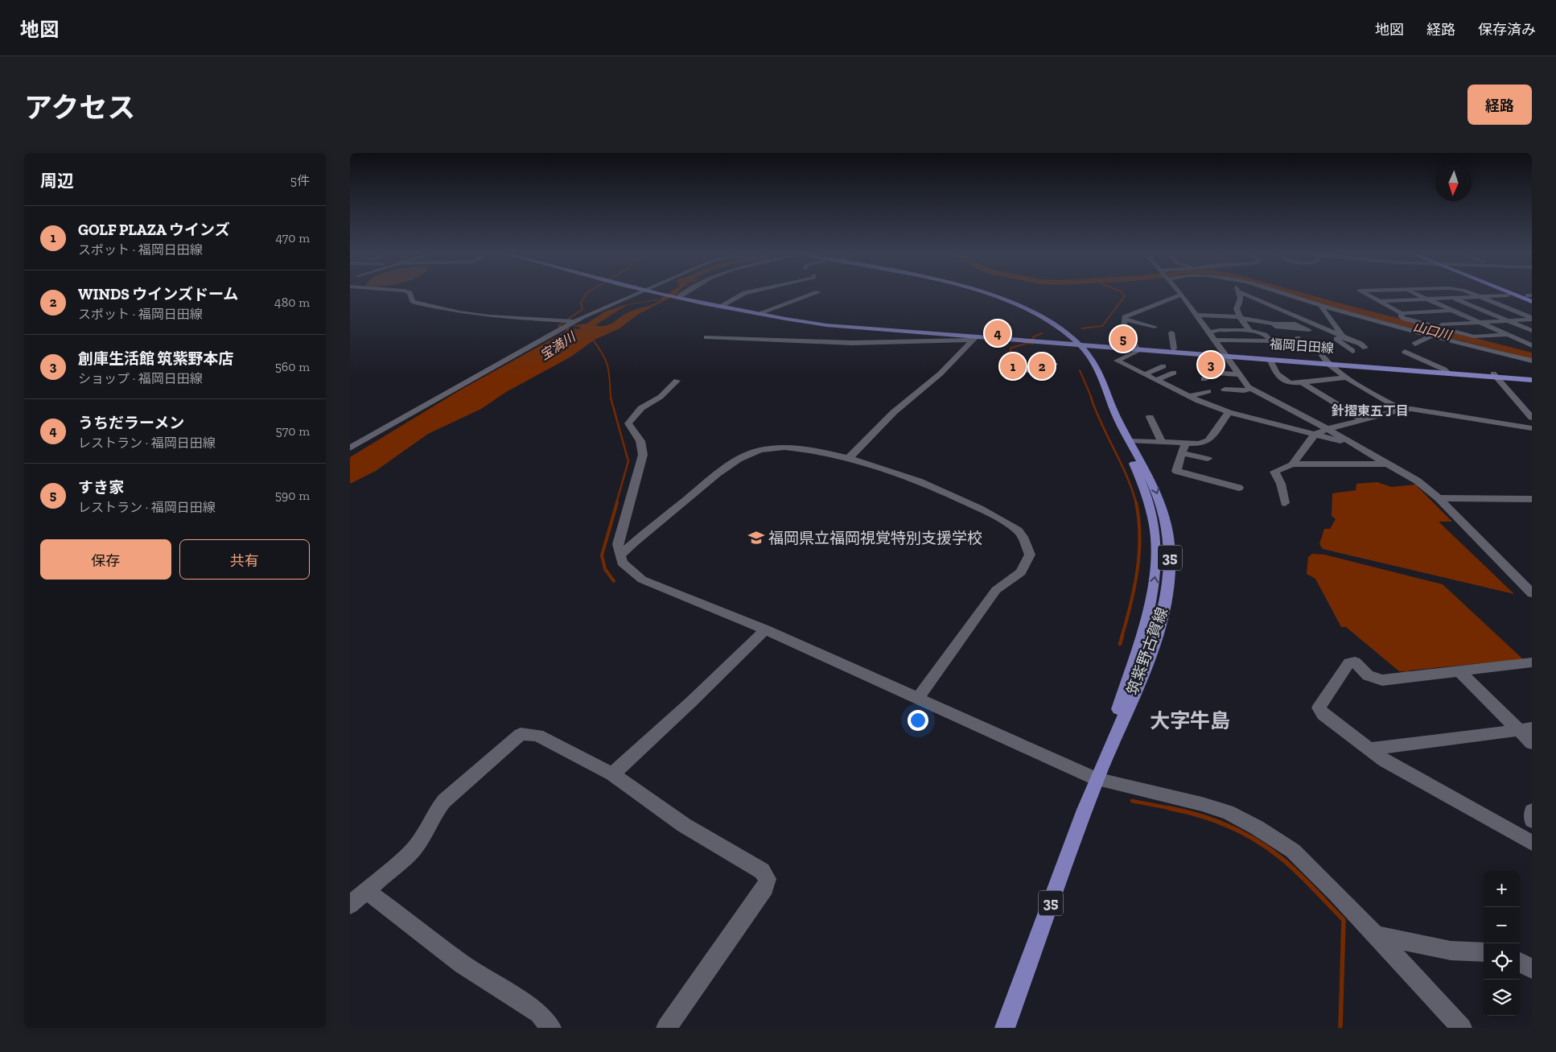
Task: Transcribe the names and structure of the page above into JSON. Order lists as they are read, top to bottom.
{
  "streets": {
    "main road": ["福岡日田線", "35", "筑紫野古賀線"]
  },
  "crossings": [
    ["福岡日田線", "筑紫野古賀線"]
  ],
  "districts": ["針摺東五丁目", "大字牛島"],
  "water": ["山口川", "宝満川"],
  "places": {
    "school or university": ["福岡県立福岡視覚特別支援学校"]
  },
  "north": "bottom",
  "page": {
    "header": "地図",
    "nav": ["地図", "経路", "保存済み"],
    "title": "アクセス",
    "buttons": [
      "経路",
      ["保存", "共有"]
    ],
    "heading": ["周辺", "5件"],
    "list": [
      {
        "mark": "1",
        "name": "GOLF PLAZA ウインズ",
        "note": "スポット · 福岡日田線",
        "value": "470 m"
      },
      {
        "mark": "2",
        "name": "WINDS ウインズドーム",
        "note": "スポット · 福岡日田線",
        "value": "480 m"
      },
      {
        "mark": "3",
        "name": "創庫生活館 筑紫野本店",
        "note": "ショップ · 福岡日田線",
        "value": "560 m"
      },
      {
        "mark": "4",
        "name": "うちだラーメン",
        "note": "レストラン · 福岡日田線",
        "value": "570 m"
      },
      {
        "mark": "5",
        "name": "すき家",
        "note": "レストラン · 福岡日田線",
        "value": "590 m"
      }
    ],
    "pins": [
      "4",
      "5",
      "3",
      "1",
      "2"
    ],
    "map_buttons": ["+", "−"]
  }
}
